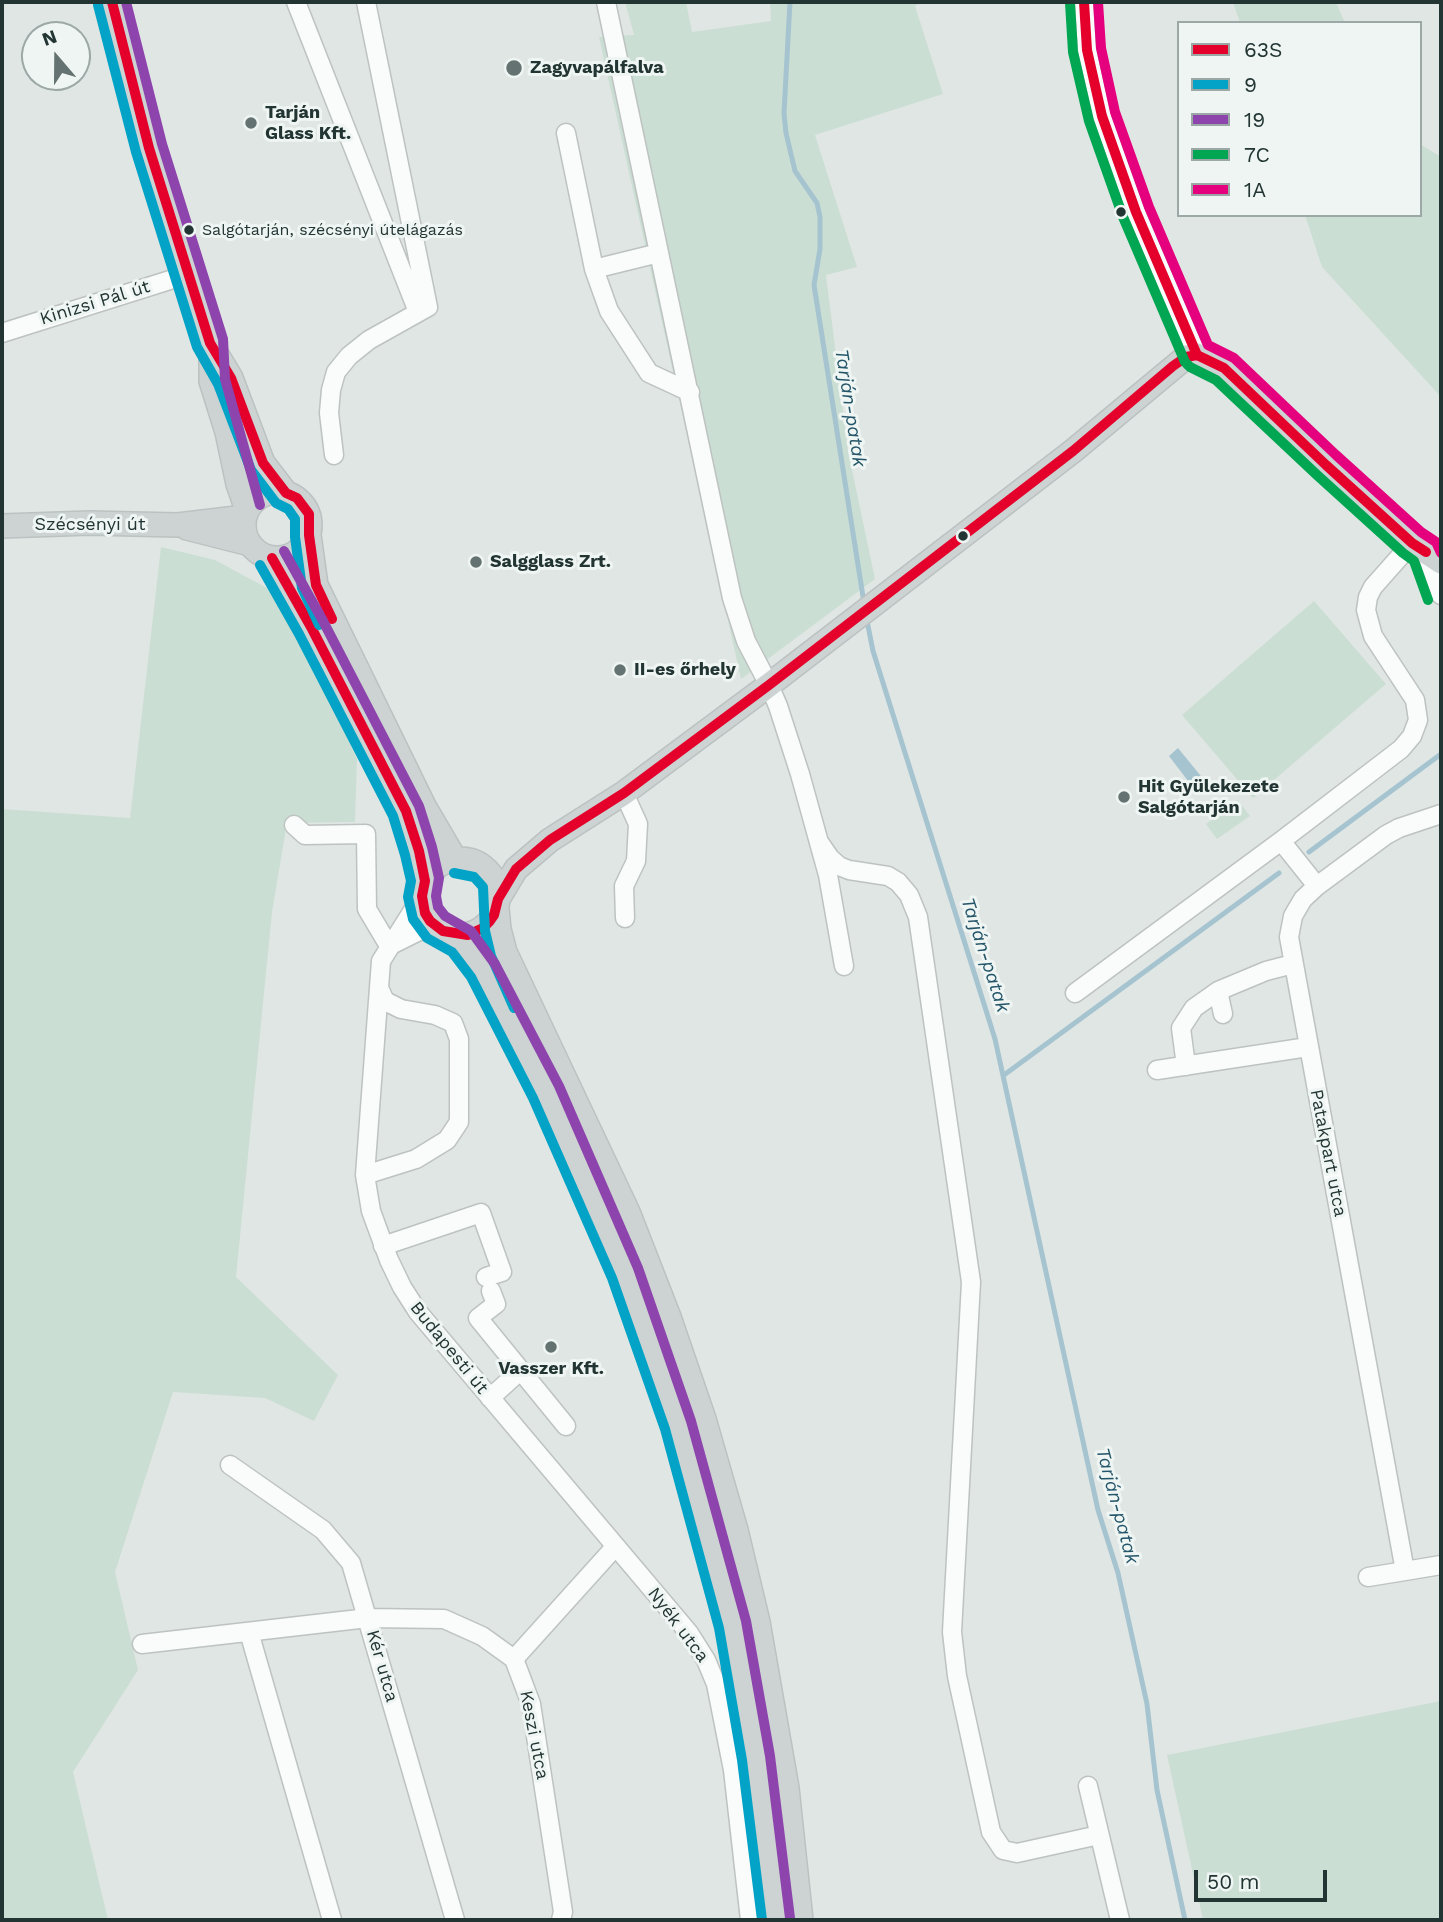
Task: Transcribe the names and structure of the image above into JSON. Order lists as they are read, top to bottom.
{
  "streets": {
    "main road": ["Szécsényi út"],
    "street": [
      "Kinizsi Pál út",
      "Patakpart utca",
      "Budapesti út",
      "Nyék utca",
      "Kér utca",
      "Keszi utca"
    ]
  },
  "crossings": [
    ["Budapesti út", "Nyék utca"]
  ],
  "water": ["Tarján-patak"],
  "places": [
    "Zagyvapálfalva",
    "Tarján Glass Kft.",
    "Salgótarján, szécsényi útelágazás",
    "Salgglass Zrt.",
    "II-es őrhely",
    "Hit Gyülekezete Salgótarján",
    "Vasszer Kft."
  ],
  "lines": [
    "transit line 63S",
    "transit line 19",
    "transit line 1A",
    "transit line 7C",
    "transit line 9"
  ],
  "legend": [
    "63S",
    "9",
    "19",
    "7C",
    "1A"
  ],
  "scale_bar": "50 m",
  "north": "top"
}
